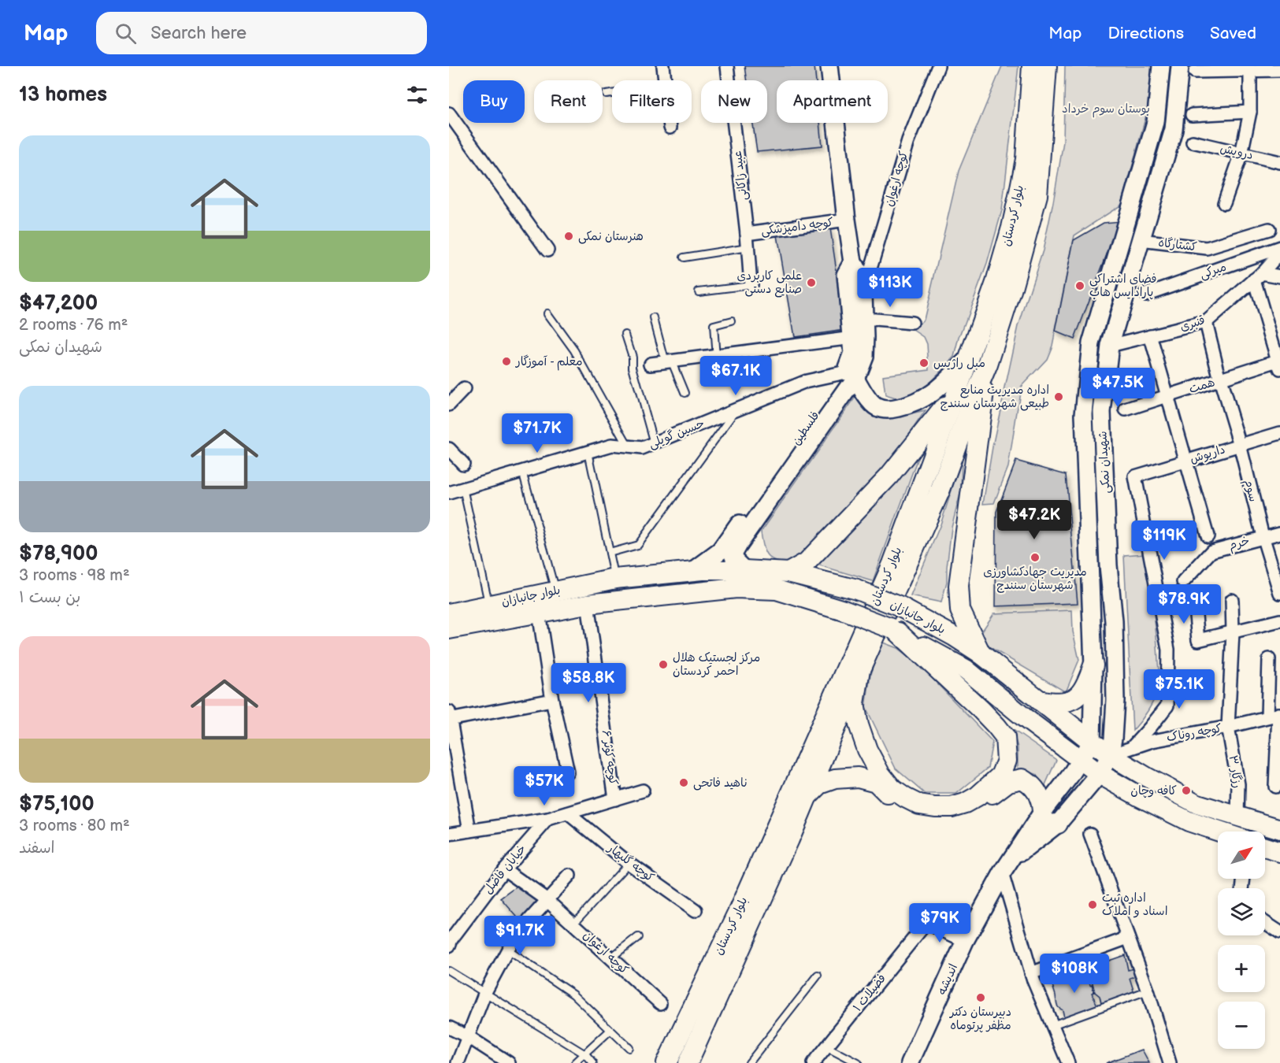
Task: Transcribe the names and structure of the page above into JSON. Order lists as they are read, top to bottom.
{
  "streets": {
    "main road": [
      "بلوار کردستان",
      "فلسطین",
      "شهیدان نمکی",
      "بلوار جانبازان",
      "اندیشه"
    ],
    "street": [
      "درویش",
      "عبید زاکانی",
      "کوچه ارغوان",
      "کوچه دامپزشکی",
      "کشتارگاه",
      "میرکی",
      "قنبری",
      "همت",
      "حسین گویلی",
      "داریوش",
      "سوم",
      "خرم",
      "کوچه روناک",
      "کوچه کوثر ۶",
      "رزگار ۳",
      "کوچه گلبهار",
      "خیابان فاضل",
      "فضیلات ۱"
    ]
  },
  "crossings": [
    ["عبید زاکانی", "کوچه دامپزشکی"],
    ["کوچه ارغوان", "فلسطین"],
    ["کوچه ارغوان", "خیابان فاضل"],
    ["بلوار کردستان", "بلوار جانبازان"],
    ["کوچه دامپزشکی", "فلسطین"],
    ["کشتارگاه", "شهیدان نمکی"],
    ["قنبری", "شهیدان نمکی"],
    ["قنبری", "سوم"],
    ["همت", "سوم"],
    ["فلسطین", "حسین گویلی"],
    ["فلسطین", "بلوار جانبازان"],
    ["داریوش", "سوم"],
    ["داریوش", "کوچه روناک"],
    ["شهیدان نمکی", "بلوار جانبازان"],
    ["شهیدان نمکی", "کوچه روناک"],
    ["شهیدان نمکی", "اندیشه"],
    ["سوم", "خرم"],
    ["بلوار جانبازان", "کوچه روناک"],
    ["بلوار جانبازان", "کوچه کوثر ۶"],
    ["بلوار جانبازان", "رزگار ۳"],
    ["بلوار جانبازان", "اندیشه"],
    ["کوچه روناک", "رزگار ۳"],
    ["کوچه روناک", "اندیشه"],
    ["اندیشه", "فضیلات ۱"]
  ],
  "parks": ["بوستان سوم خرداد"],
  "places": [
    "هنرستان نمکی",
    "علمی کاربردی صنایع دستی",
    "فضای اشتراکی پارادایس هاب",
    "معلم - آموزگار",
    "مبل راژیس",
    "اداره مدیریت منابع طبیعی شهرستان سنندج",
    "مدیریت جهادکشاورزی شهرستان سنندج",
    "مرکز لجستیک هلال احمر کردستان",
    "ناهید فاتحی",
    "کافه وچان",
    "اداره ثبت اسناد و املاک",
    "دبیرستان دکتر مظفر پرتوماه"
  ],
  "north": "top right",
  "page": {
    "header": "Map",
    "search": "Search here",
    "nav": ["Map", "Directions", "Saved"],
    "heading": "13 homes",
    "chip": [
      "Buy",
      "Rent",
      "Filters",
      "New",
      "Apartment"
    ],
    "list": [
      {
        "name": "$47,200",
        "note": "2 rooms · 76 m² · شهیدان نمکی"
      },
      {
        "name": "$78,900",
        "note": "3 rooms · 98 m² · بن بست ۱"
      },
      {
        "name": "$75,100",
        "note": "3 rooms · 80 m² · اسفند"
      }
    ],
    "price": [
      "$113K",
      "$67.1K",
      "$47.5K",
      "$71.7K",
      "$47.2K",
      "$119K",
      "$78.9K",
      "$58.8K",
      "$75.1K",
      "$57K",
      "$79K",
      "$91.7K",
      "$108K"
    ],
    "map_buttons": ["+", "−"]
  }
}
